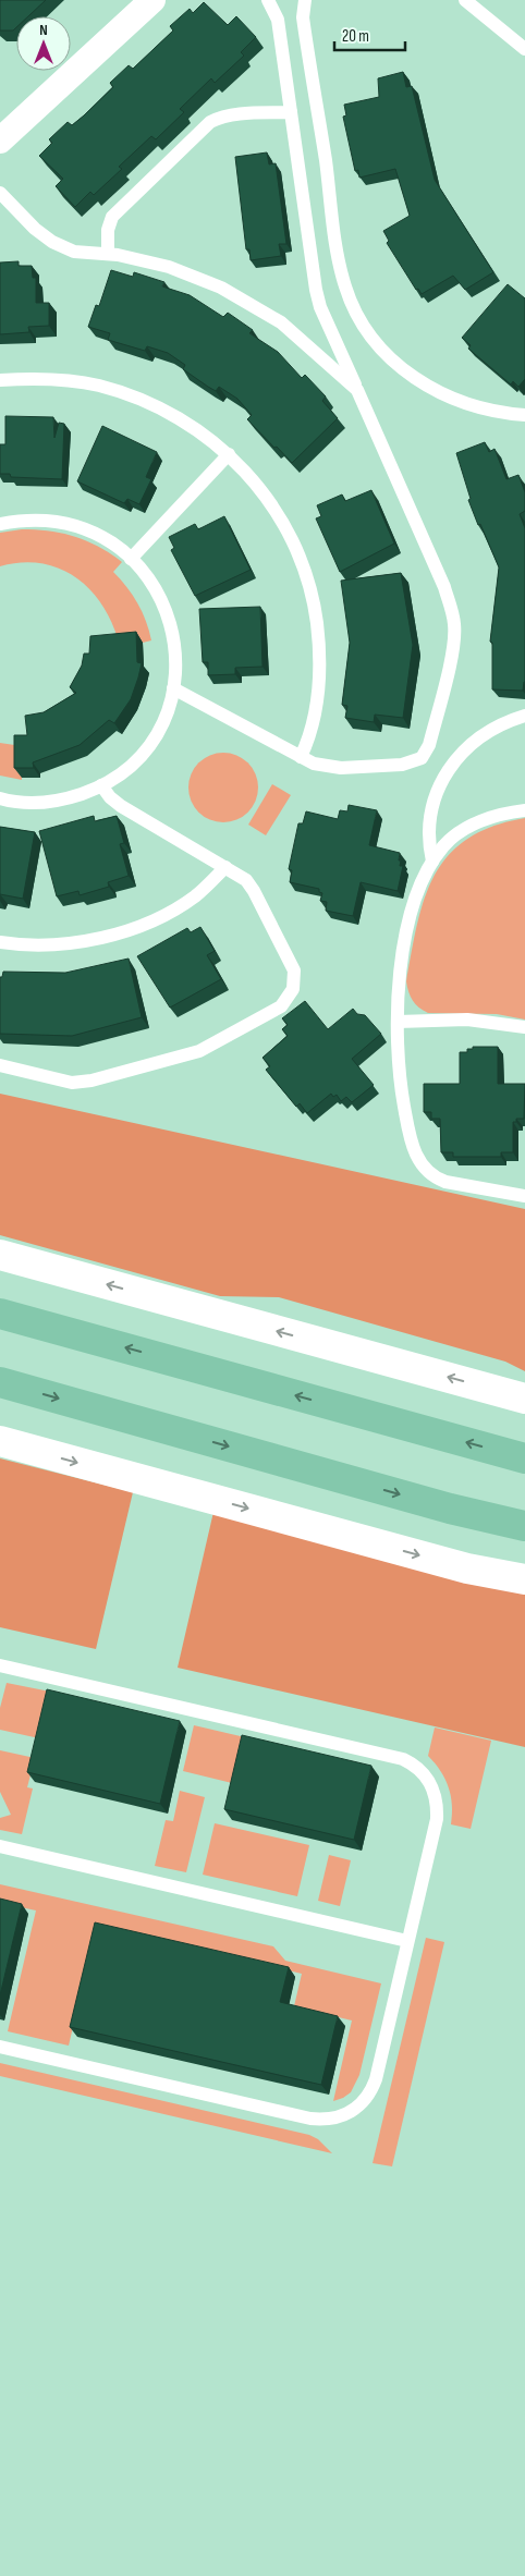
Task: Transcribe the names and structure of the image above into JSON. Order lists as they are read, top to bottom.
{
  "scale_bar": "20 m",
  "north": "top"
}
